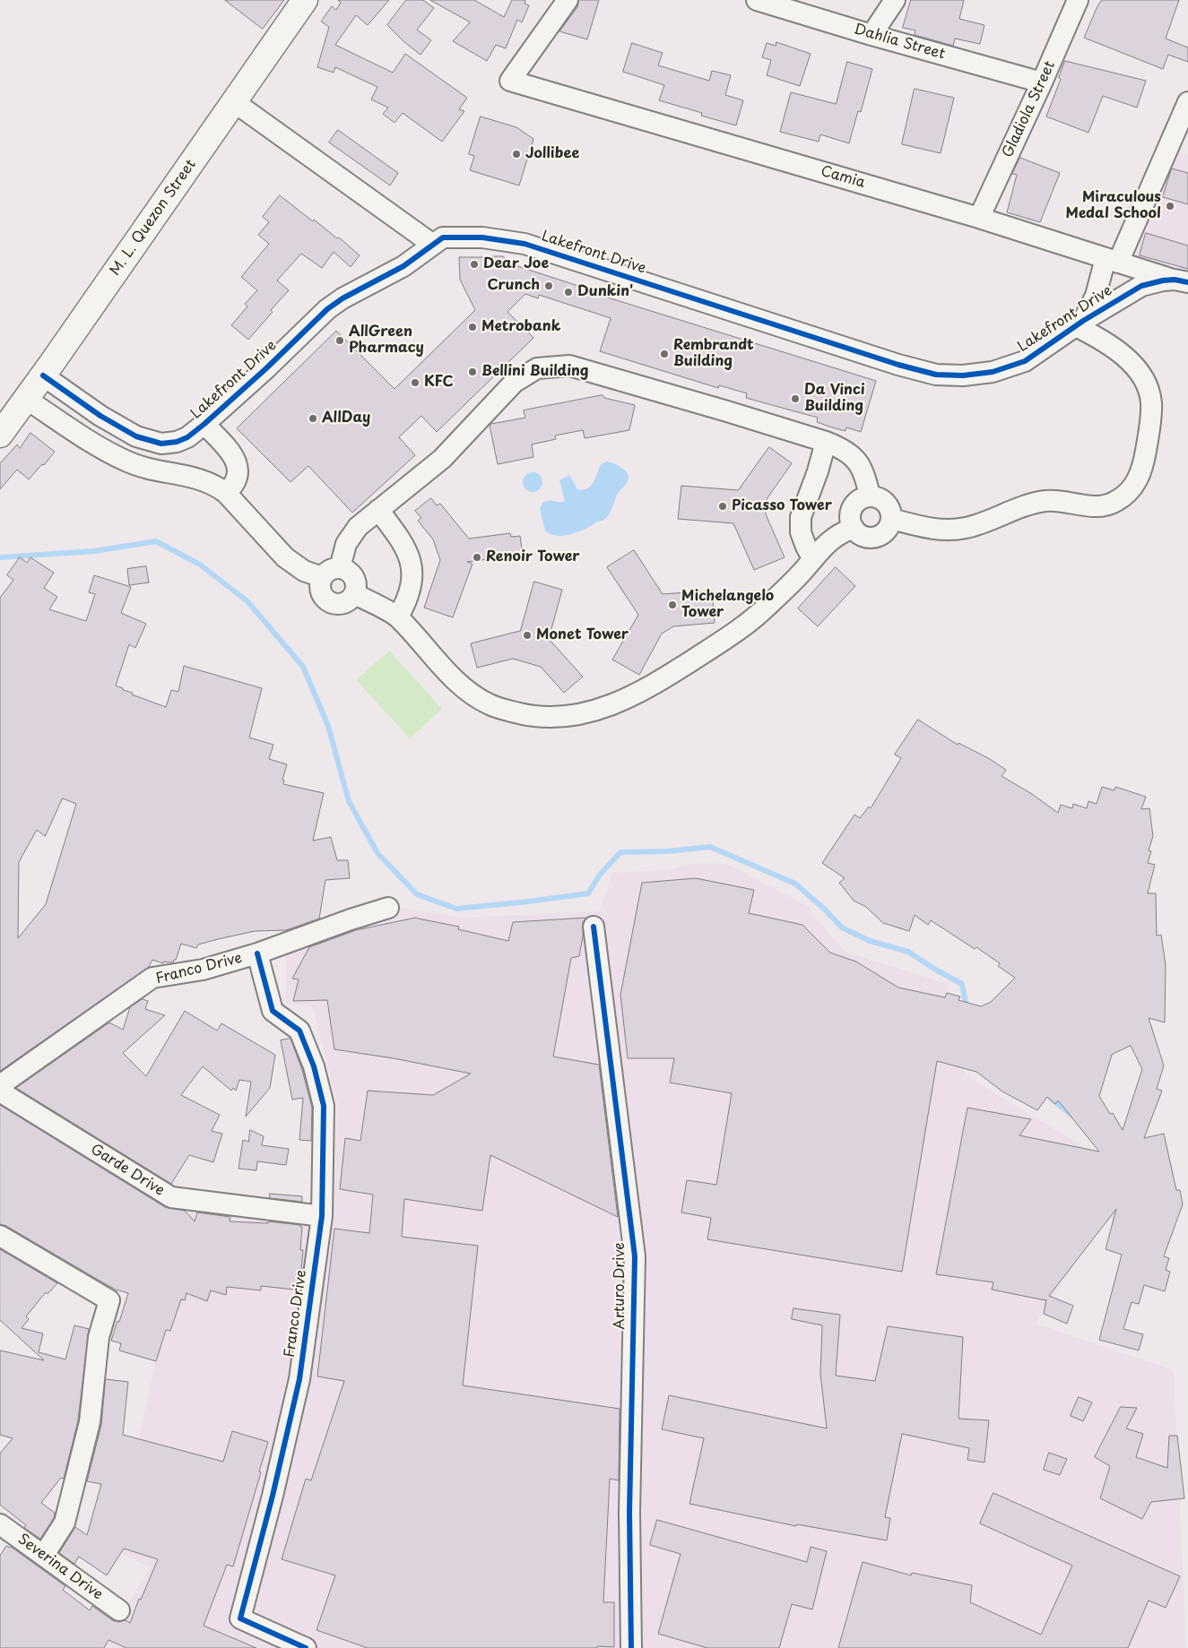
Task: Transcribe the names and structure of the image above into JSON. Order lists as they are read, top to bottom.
{
  "streets": {
    "main road": ["M. L. Quezon Street"],
    "street": [
      "Dahlia Street",
      "Gladiola Street",
      "Camia",
      "Lakefront Drive",
      "Franco Drive",
      "Garde Drive",
      "Arturo Drive",
      "Severina Drive"
    ]
  },
  "crossings": [
    ["Dahlia Street", "Gladiola Street"],
    ["Gladiola Street", "Camia"],
    ["Camia", "Lakefront Drive"],
    ["M. L. Quezon Street", "Lakefront Drive"],
    ["Franco Drive", "Garde Drive"]
  ],
  "places": [
    "Jollibee",
    "Miraculous Medal School",
    "Dear Joe",
    "Crunch",
    "Dunkin'",
    "Metrobank",
    "AllGreen Pharmacy",
    "Rembrandt Building",
    "Bellini Building",
    "KFC",
    "Da Vinci Building",
    "AllDay",
    "Picasso Tower",
    "Renoir Tower",
    "Michelangelo Tower",
    "Monet Tower"
  ]
}
